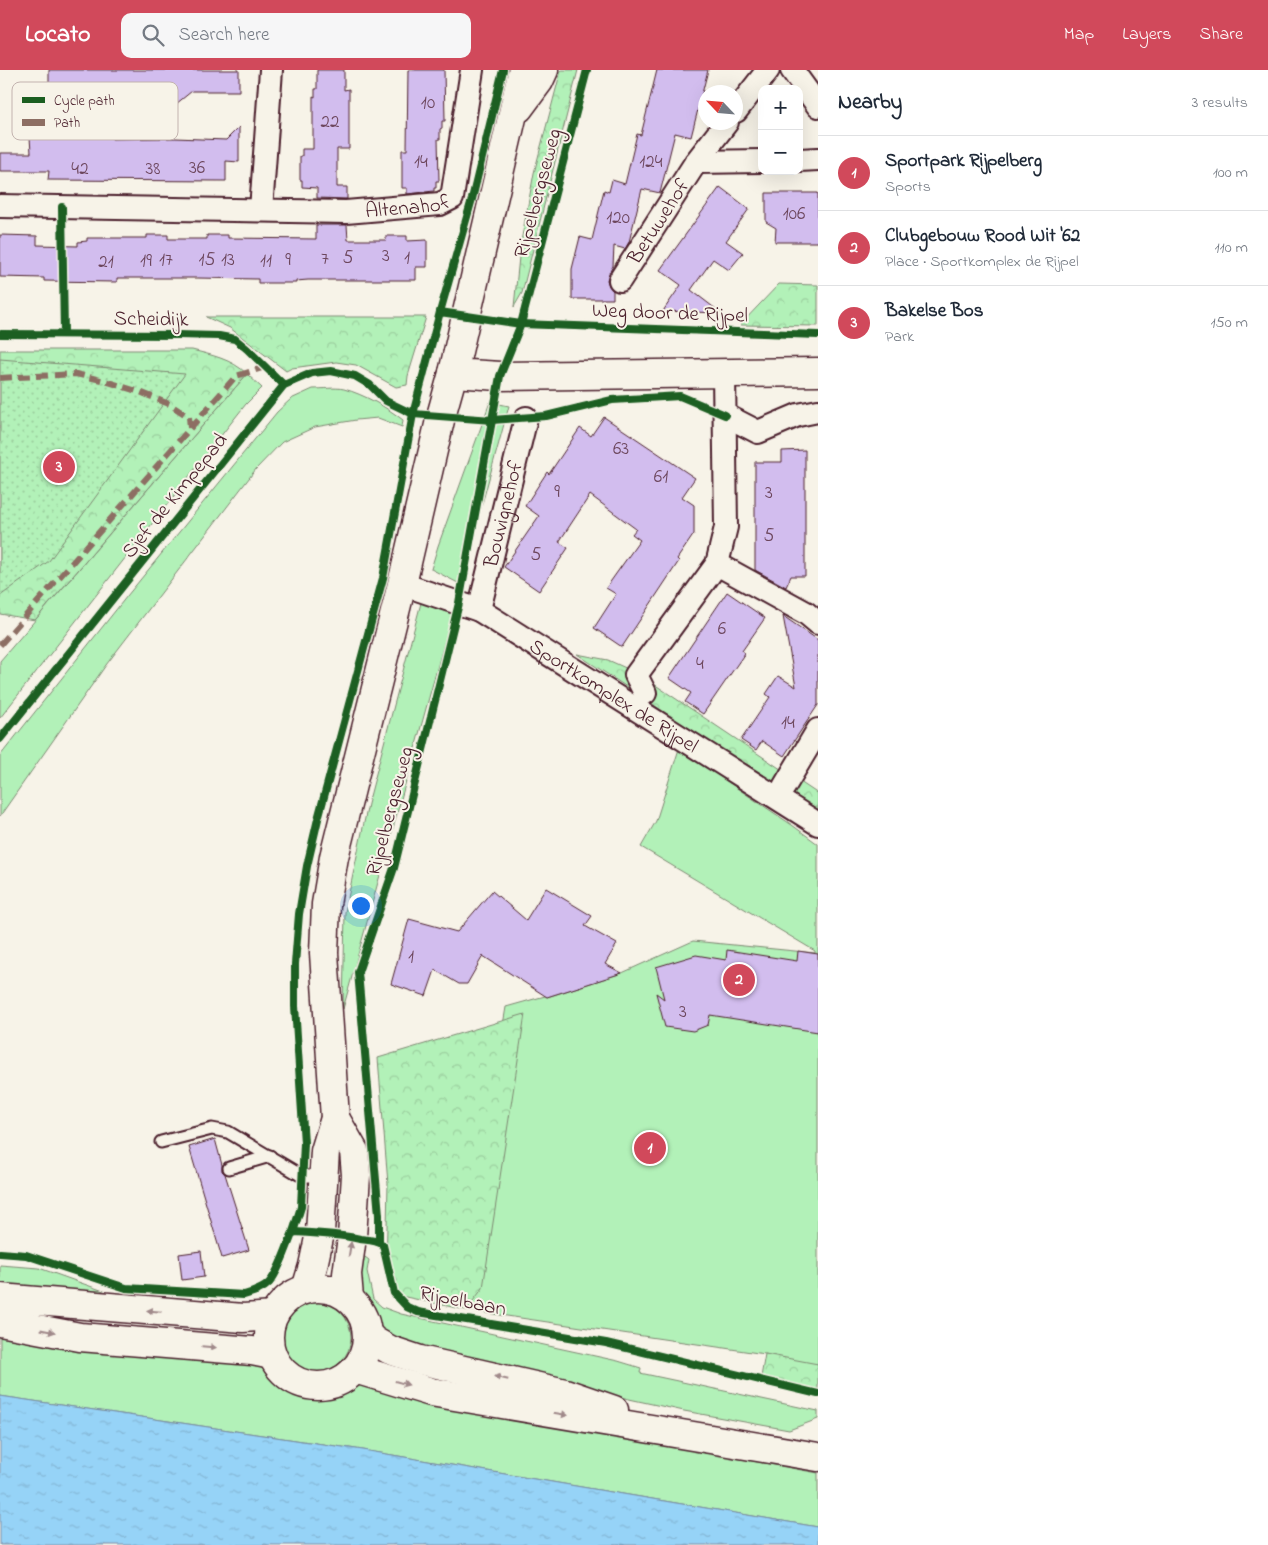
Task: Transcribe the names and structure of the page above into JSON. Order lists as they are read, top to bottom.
{
  "streets": {
    "street": [
      "Rijpelbergseweg",
      "Altenahof",
      "Betuwehof",
      "Bouvignehof",
      "Sportkomplex de Rijpel"
    ],
    "cycle path": [
      "Weg door de Rijpel",
      "Scheidijk",
      "Sjef de Kimpepad",
      "Rijpelbaan"
    ]
  },
  "crossings": [
    ["Rijpelbergseweg", "Sportkomplex de Rijpel"],
    ["Bouvignehof", "Sportkomplex de Rijpel"]
  ],
  "house_numbers": [
    "10",
    "22",
    "14",
    "124",
    "36",
    "42",
    "38",
    "106",
    "120",
    "3",
    "5",
    "1",
    "7",
    "17",
    "15",
    "13",
    "9",
    "19",
    "11",
    "21",
    "63",
    "61",
    "9",
    "3",
    "5",
    "5",
    "6",
    "4",
    "14",
    "1",
    "3"
  ],
  "legend": ["Cycle path", "Path"],
  "north": "top left",
  "page": {
    "header": "Locato",
    "search": "Search here",
    "nav": ["Map", "Layers", "Share"],
    "heading": ["Nearby", "3 results"],
    "map_buttons": ["+", "−"],
    "list": [
      {
        "mark": "1",
        "name": "Sportpark Rijpelberg",
        "note": "Sports",
        "value": "100 m"
      },
      {
        "mark": "2",
        "name": "Clubgebouw Rood Wit '62",
        "note": "Place · Sportkomplex de Rijpel",
        "value": "110 m"
      },
      {
        "mark": "3",
        "name": "Bakelse Bos",
        "note": "Park",
        "value": "150 m"
      }
    ],
    "pins": ["3", "2", "1"]
  }
}
